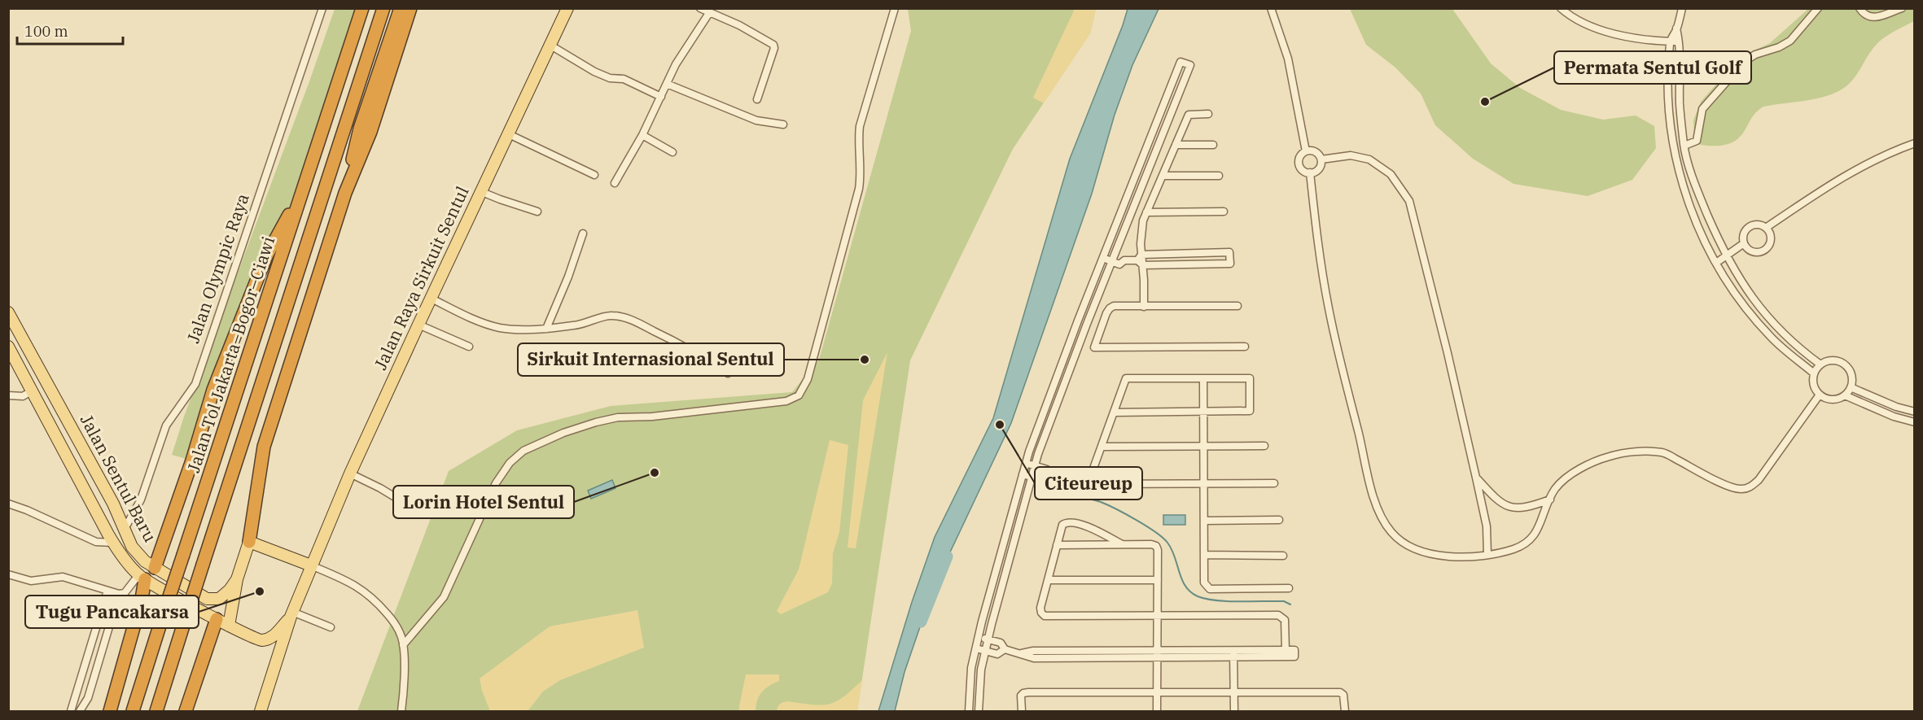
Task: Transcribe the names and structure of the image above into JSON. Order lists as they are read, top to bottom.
{
  "streets": {
    "highway": ["Jalan Tol Jakarta–Bogor–Ciawi"],
    "main road": ["Jalan Raya Sirkuit Sentul", "Jalan Sentul Baru"],
    "street": ["Jalan Olympic Raya"]
  },
  "crossings": [
    ["Jalan Olympic Raya", "Jalan Sentul Baru"],
    ["Jalan Raya Sirkuit Sentul", "Jalan Sentul Baru"]
  ],
  "places": [
    "Permata Sentul Golf",
    "Sirkuit Internasional Sentul",
    "Citeureup",
    "Lorin Hotel Sentul",
    "Tugu Pancakarsa"
  ],
  "scale_bar": "100 m"
}
